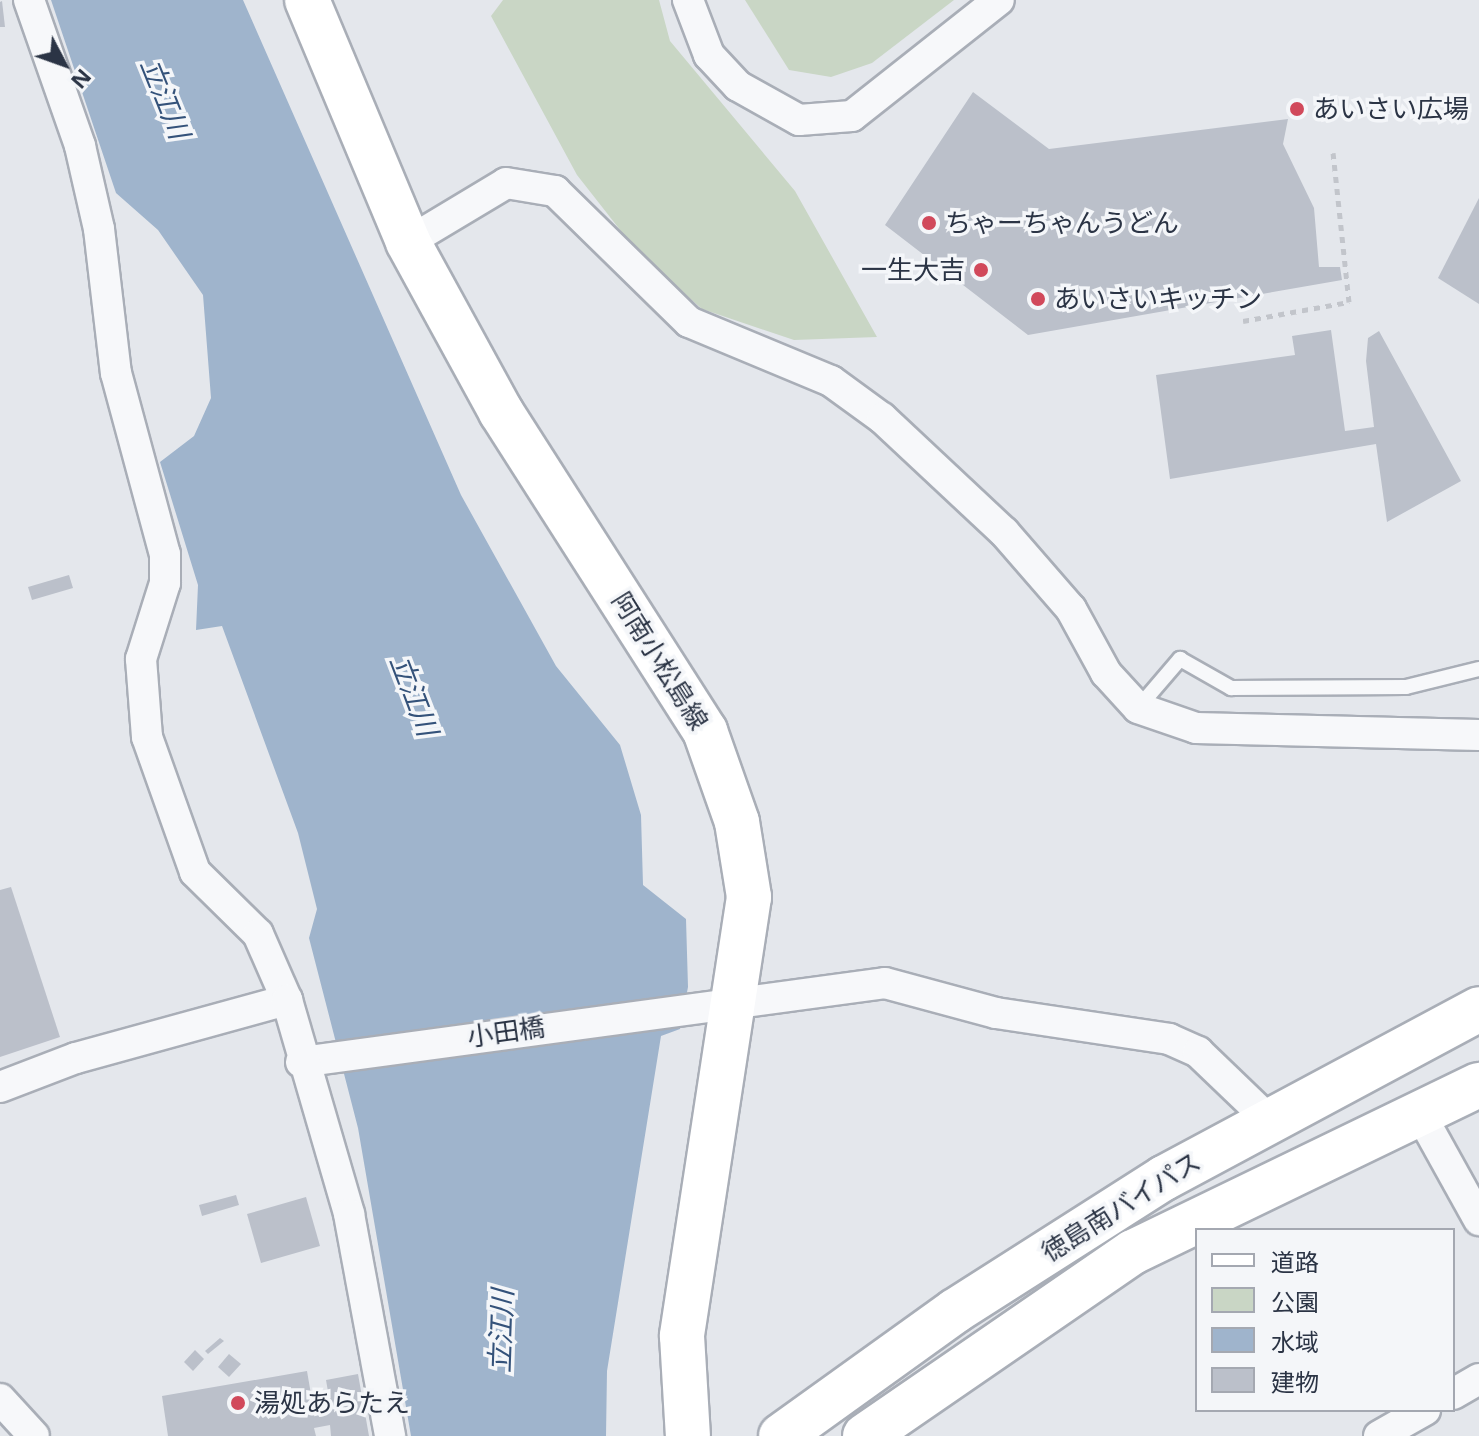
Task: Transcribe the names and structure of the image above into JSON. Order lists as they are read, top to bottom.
{
  "streets": {
    "main road": ["阿南小松島線", "徳島南バイパス"],
    "street": ["小田橋"]
  },
  "crossings": [
    ["阿南小松島線", "小田橋"],
    ["小田橋", "徳島南バイパス"]
  ],
  "water": ["立江川"],
  "places": [
    "あいさい広場",
    "ちゃーちゃんうどん",
    "一生大吉",
    "あいさいキッチン",
    "湯処あらたえ"
  ],
  "legend": [
    "道路",
    "公園",
    "水域",
    "建物"
  ],
  "north": "bottom right"
}
